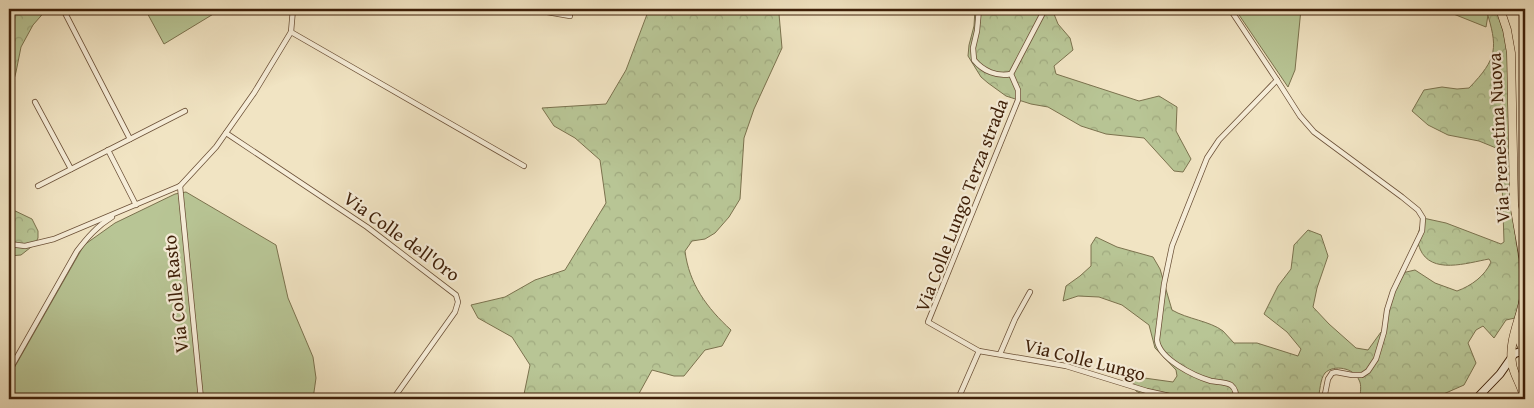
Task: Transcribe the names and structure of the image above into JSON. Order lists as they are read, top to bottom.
{
  "streets": {
    "main road": ["Via Prenestina Nuova"],
    "street": [
      "Via Colle Lungo Terza strada",
      "Via Colle dell'Oro",
      "Via Colle Rasto",
      "Via Colle Lungo"
    ]
  },
  "crossings": [
    ["Via Colle Lungo Terza strada", "Via Colle Lungo"]
  ]
}
